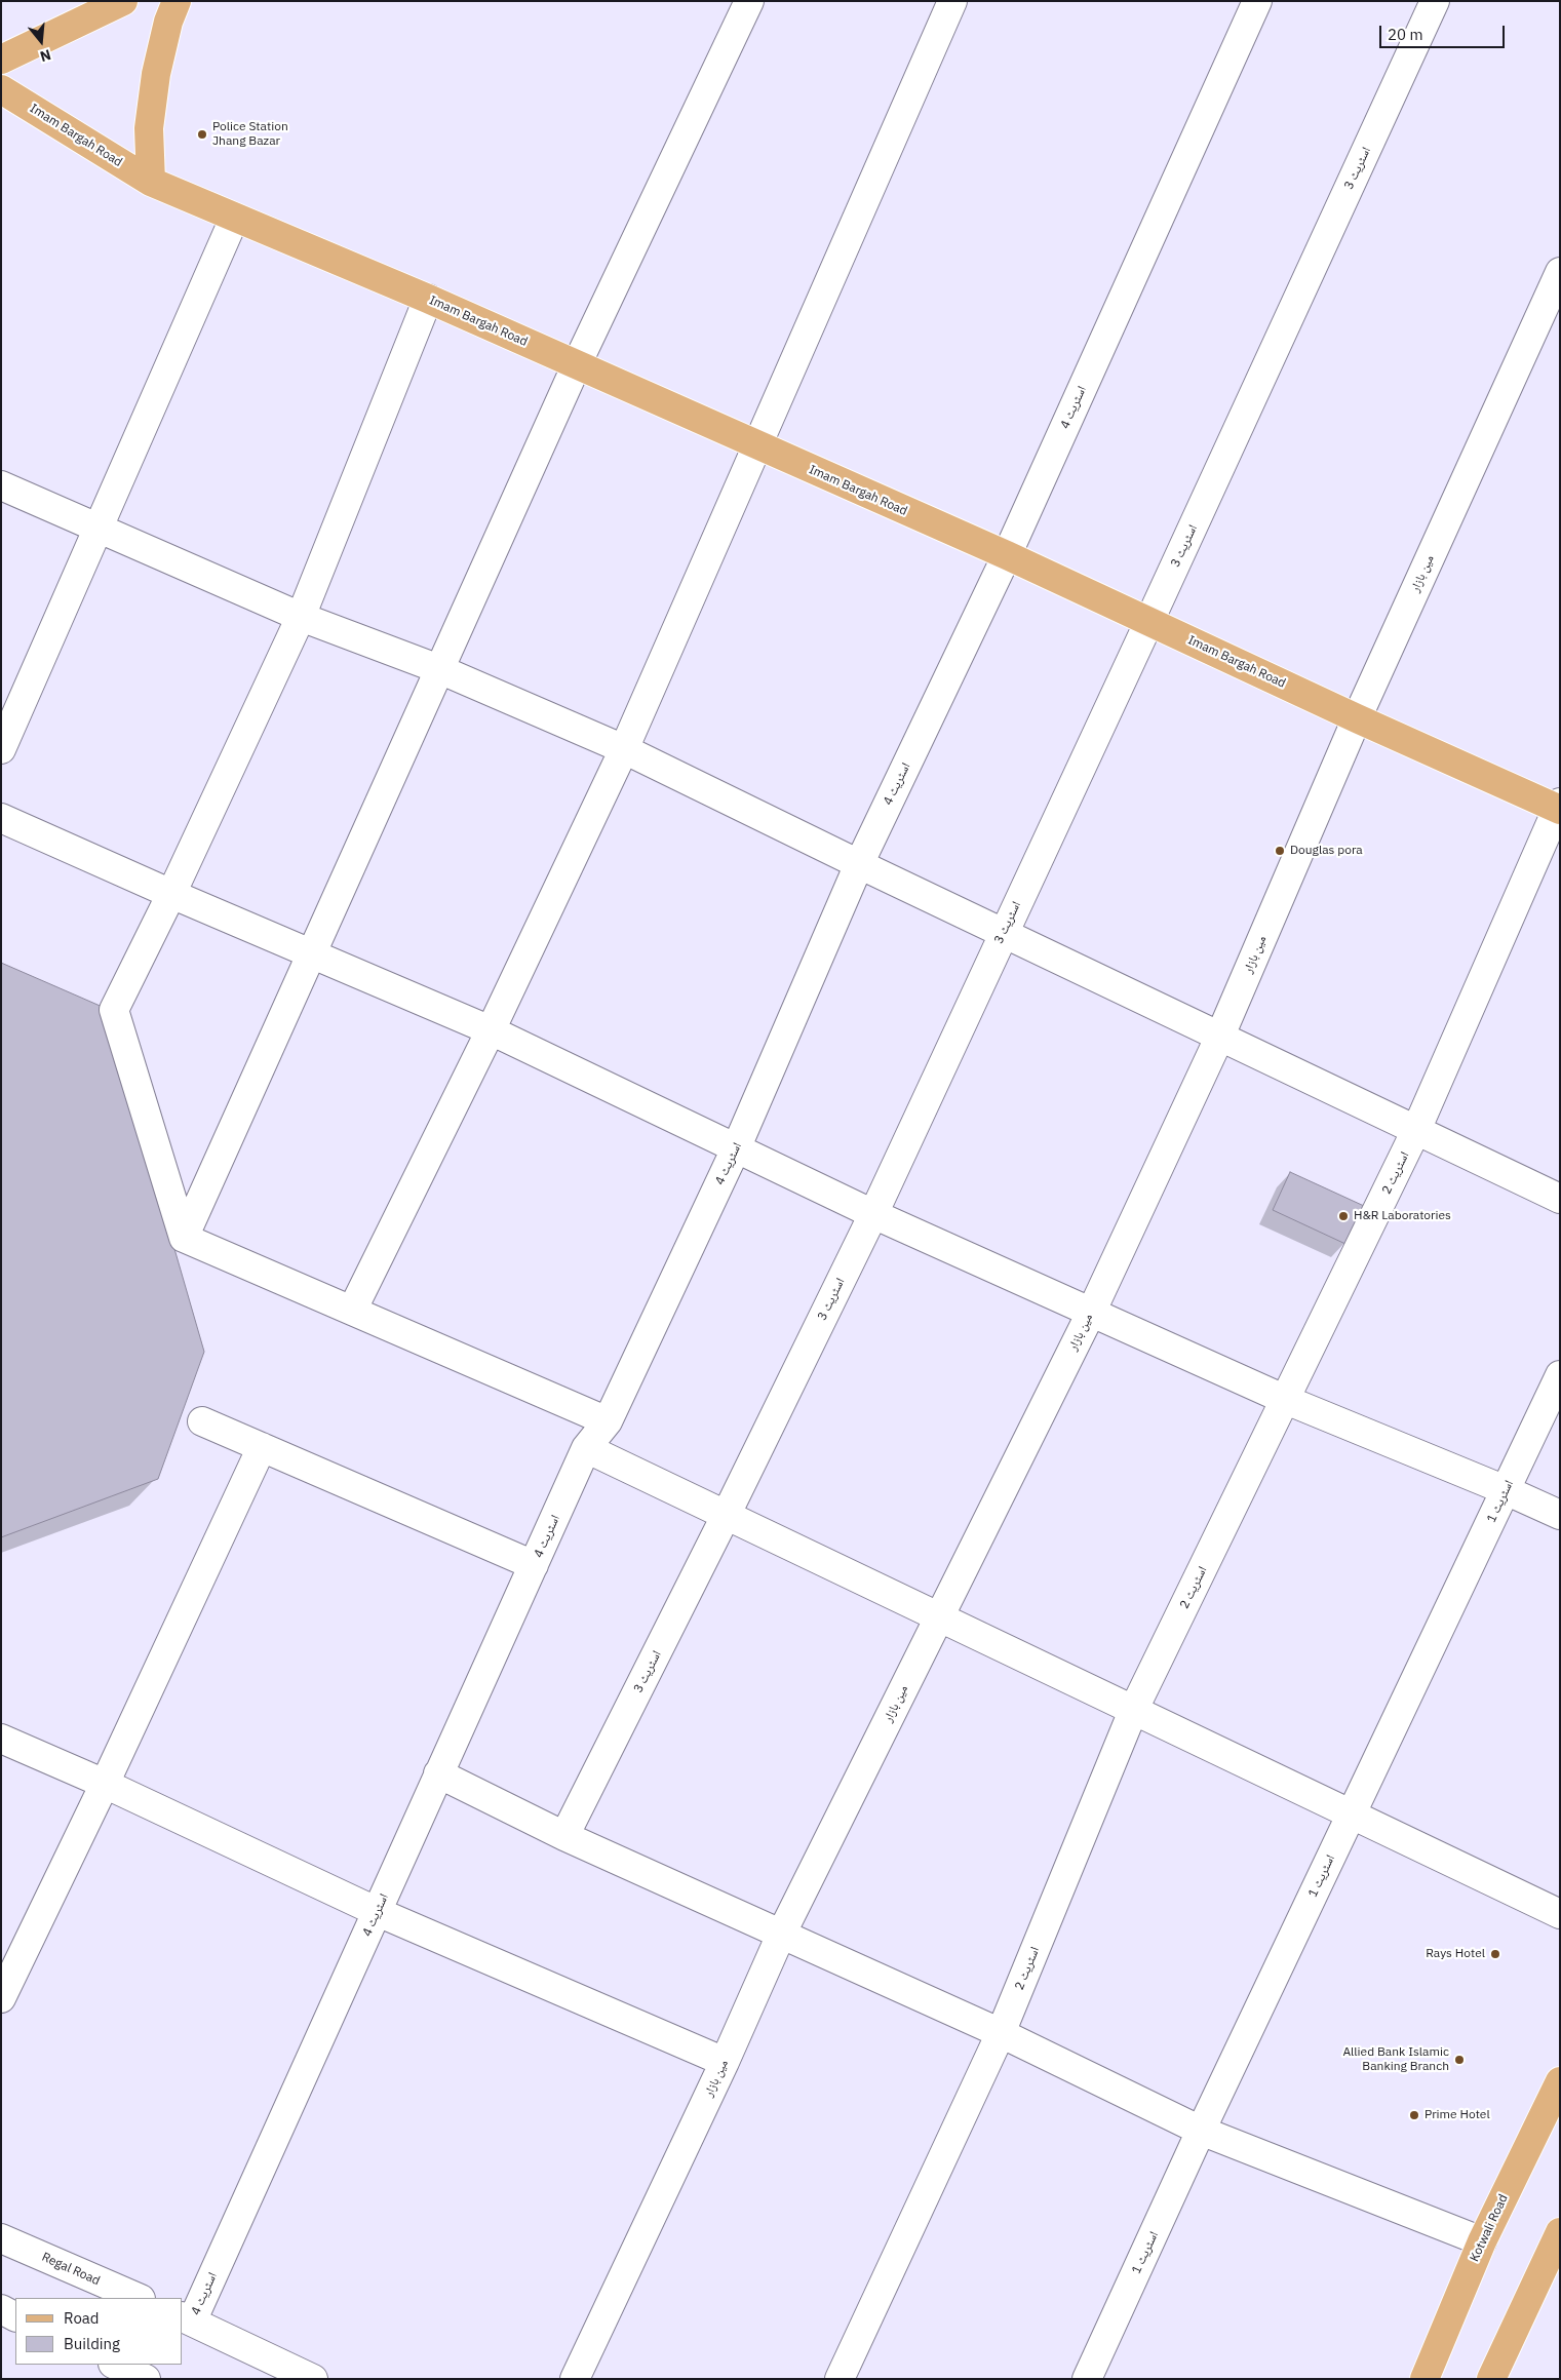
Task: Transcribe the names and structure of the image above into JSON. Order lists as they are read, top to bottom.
{
  "streets": {
    "main road": ["Imam Bargah Road", "Kotwali Road"],
    "street": [
      "اسٹریٹ 3",
      "اسٹریٹ 4",
      "مین بازار",
      "اسٹریٹ 2",
      "اسٹریٹ 1",
      "Regal Road"
    ]
  },
  "crossings": [
    ["Imam Bargah Road", "اسٹریٹ 3"],
    ["Imam Bargah Road", "اسٹریٹ 4"],
    ["Imam Bargah Road", "مین بازار"],
    ["Imam Bargah Road", "اسٹریٹ 2"]
  ],
  "places": [
    "Police Station Jhang Bazar",
    "Douglas pora",
    "H&R Laboratories",
    "Rays Hotel",
    "Allied Bank Islamic Banking Branch",
    "Prime Hotel"
  ],
  "legend": ["Road", "Building"],
  "scale_bar": "20 m",
  "north": "bottom"
}
